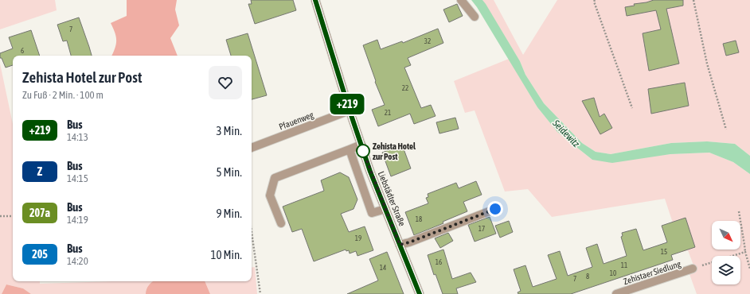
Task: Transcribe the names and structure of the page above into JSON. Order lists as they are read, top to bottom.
{
  "streets": {
    "main road": ["Liebstädter Straße"],
    "street": ["Pfauenweg", "Zehistaer Siedlung"]
  },
  "crossings": [
    ["Pfauenweg", "Liebstädter Straße"]
  ],
  "water": ["Seidewitz"],
  "places": ["Zehista Hotel zur Post"],
  "lines": ["bus line +219"],
  "house_numbers": [
    "7",
    "32",
    "6",
    "22",
    "21",
    "18",
    "17",
    "19",
    "15",
    "16",
    "11",
    "14",
    "10",
    "8",
    "7"
  ],
  "north": "bottom right",
  "page": {
    "on_map": "+219",
    "heading": ["Zehista Hotel zur Post", "Zu Fuß · 2 Min. · 100 m"],
    "list": [
      {
        "mark": "+219",
        "name": "Bus",
        "note": "14:13",
        "value": "3 Min."
      },
      {
        "mark": "Z",
        "name": "Bus",
        "note": "14:15",
        "value": "5 Min."
      },
      {
        "mark": "207a",
        "name": "Bus",
        "note": "14:19",
        "value": "9 Min."
      },
      {
        "mark": "205",
        "name": "Bus",
        "note": "14:20",
        "value": "10 Min."
      }
    ]
  }
}
